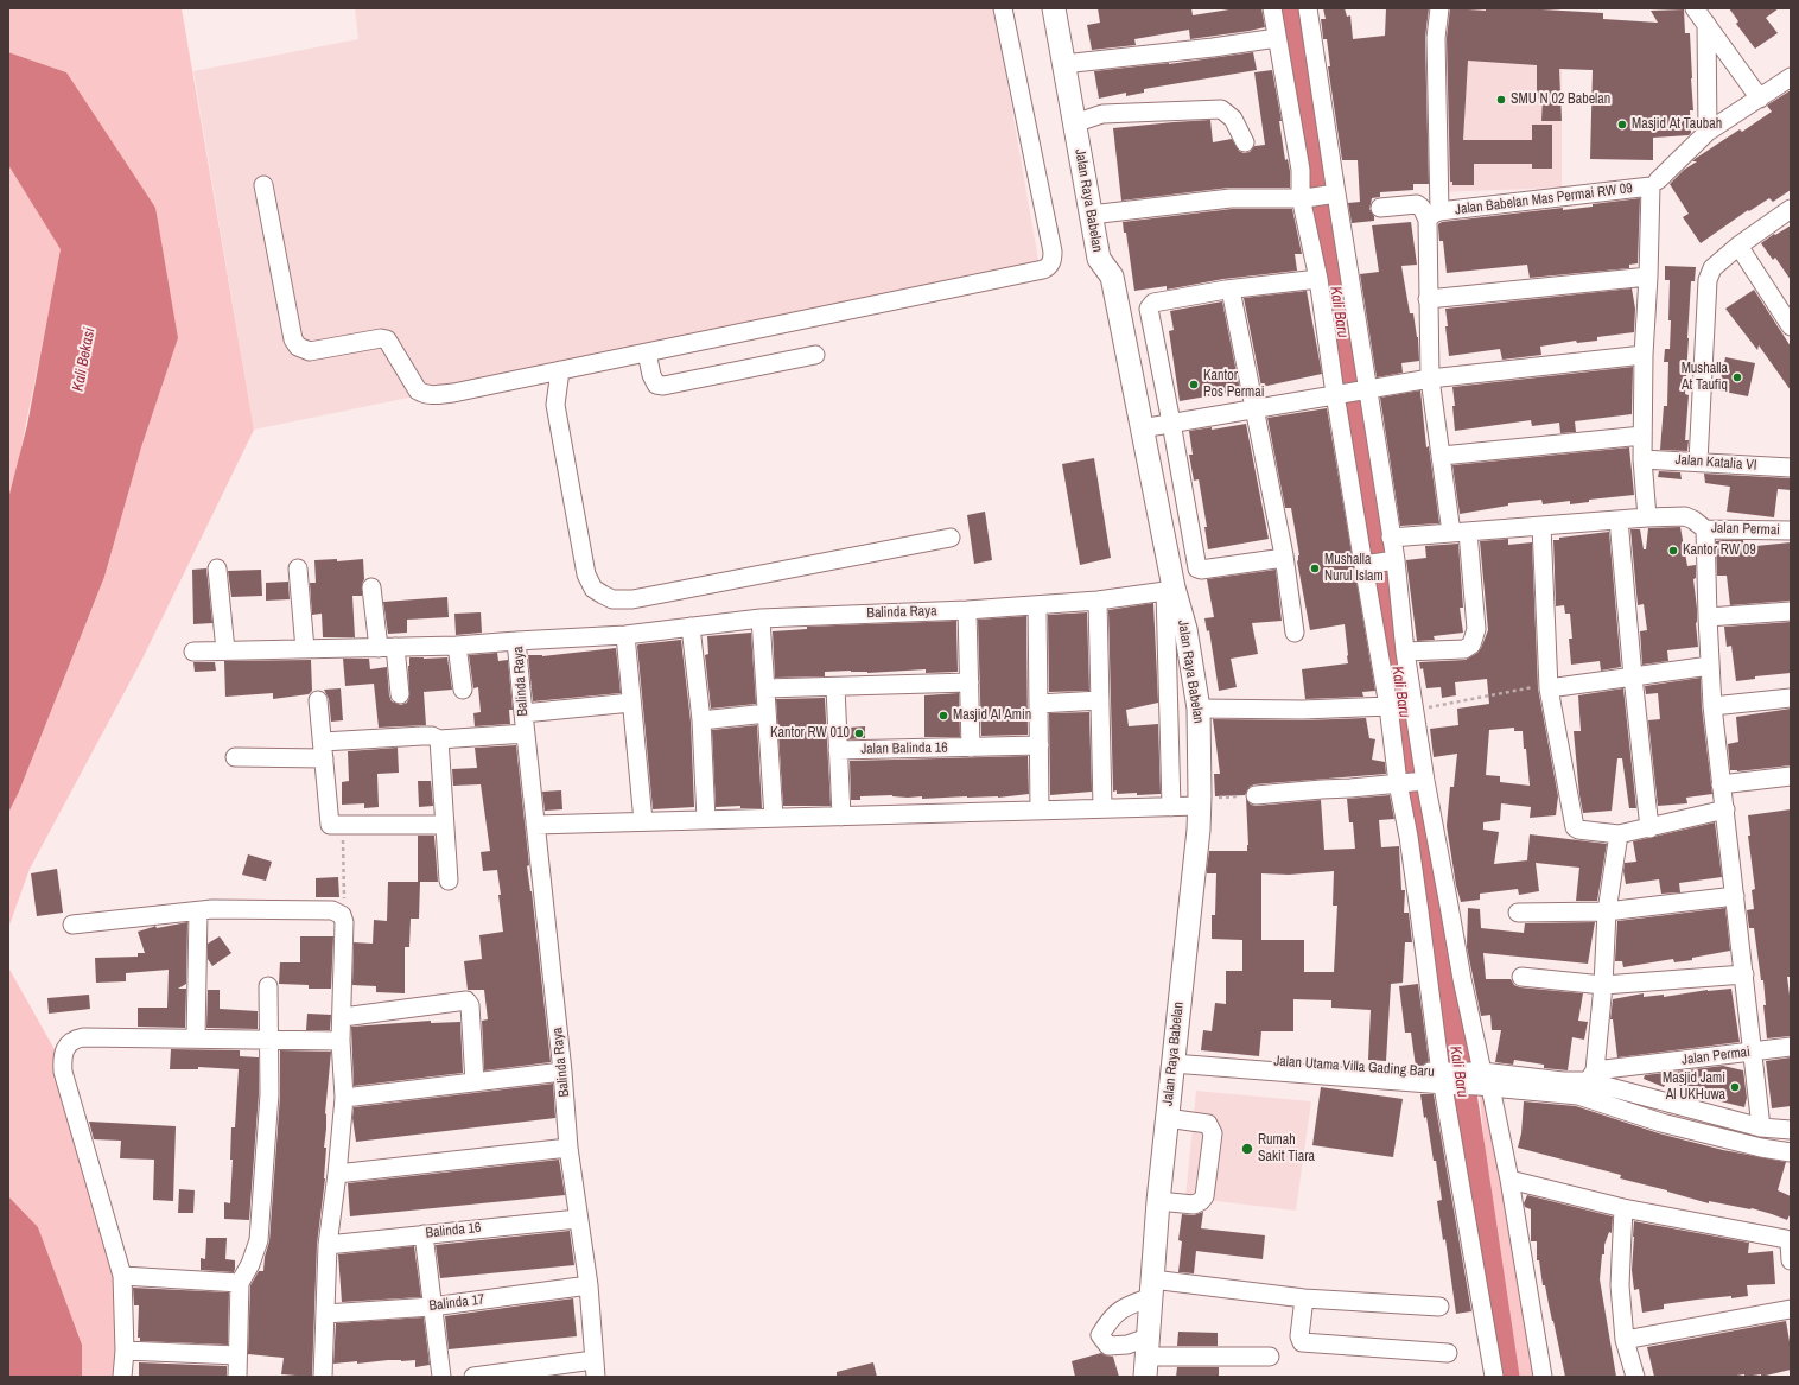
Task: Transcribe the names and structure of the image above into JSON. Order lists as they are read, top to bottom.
{
  "streets": {
    "main road": ["Jalan Raya Babelan"],
    "street": [
      "Jalan Babelan Mas Permai RW 09",
      "Jalan Katalia VI",
      "Jalan Permai",
      "Balinda Raya",
      "Jalan Balinda 16",
      "Jalan Utama Villa Gading Baru",
      "Balinda 16",
      "Balinda 17"
    ]
  },
  "crossings": [
    ["Jalan Babelan Mas Permai RW 09", "Jalan Katalia VI"],
    ["Jalan Babelan Mas Permai RW 09", "Jalan Permai"],
    ["Jalan Raya Babelan", "Balinda Raya"],
    ["Jalan Raya Babelan", "Jalan Utama Villa Gading Baru"],
    ["Jalan Permai", "Jalan Utama Villa Gading Baru"],
    ["Balinda Raya", "Balinda 16"],
    ["Balinda Raya", "Balinda 17"]
  ],
  "water": ["Kali Baru", "Kali Bekasi"],
  "places": [
    "SMU N 02 Babelan",
    "Masjid At Taubah",
    "Mushalla At Taufiq",
    "Kantor Pos Permai",
    "Kantor RW 09",
    "Mushalla Nurul Islam",
    "Masjid Al Amin",
    "Kantor RW 010",
    "Masjid Jami Al UKHuwa",
    "Rumah Sakit Tiara"
  ]
}
